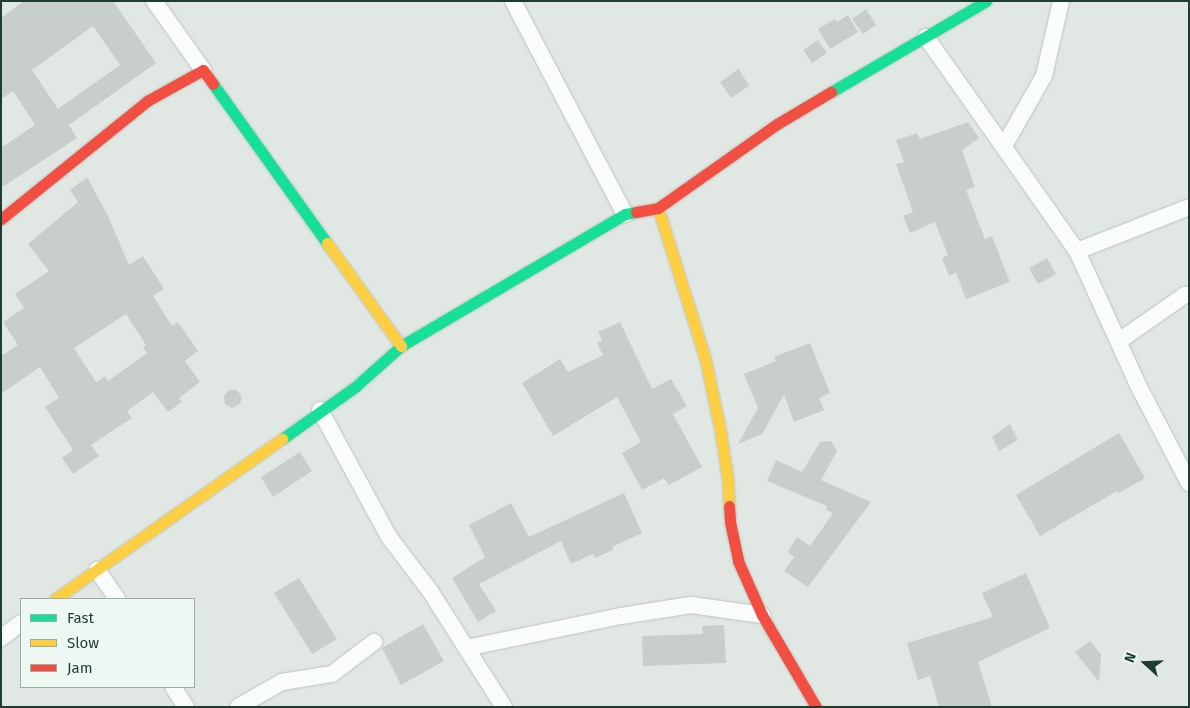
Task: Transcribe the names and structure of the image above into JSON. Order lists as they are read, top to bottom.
{
  "legend": ["Fast", "Slow", "Jam"],
  "north": "left"
}
